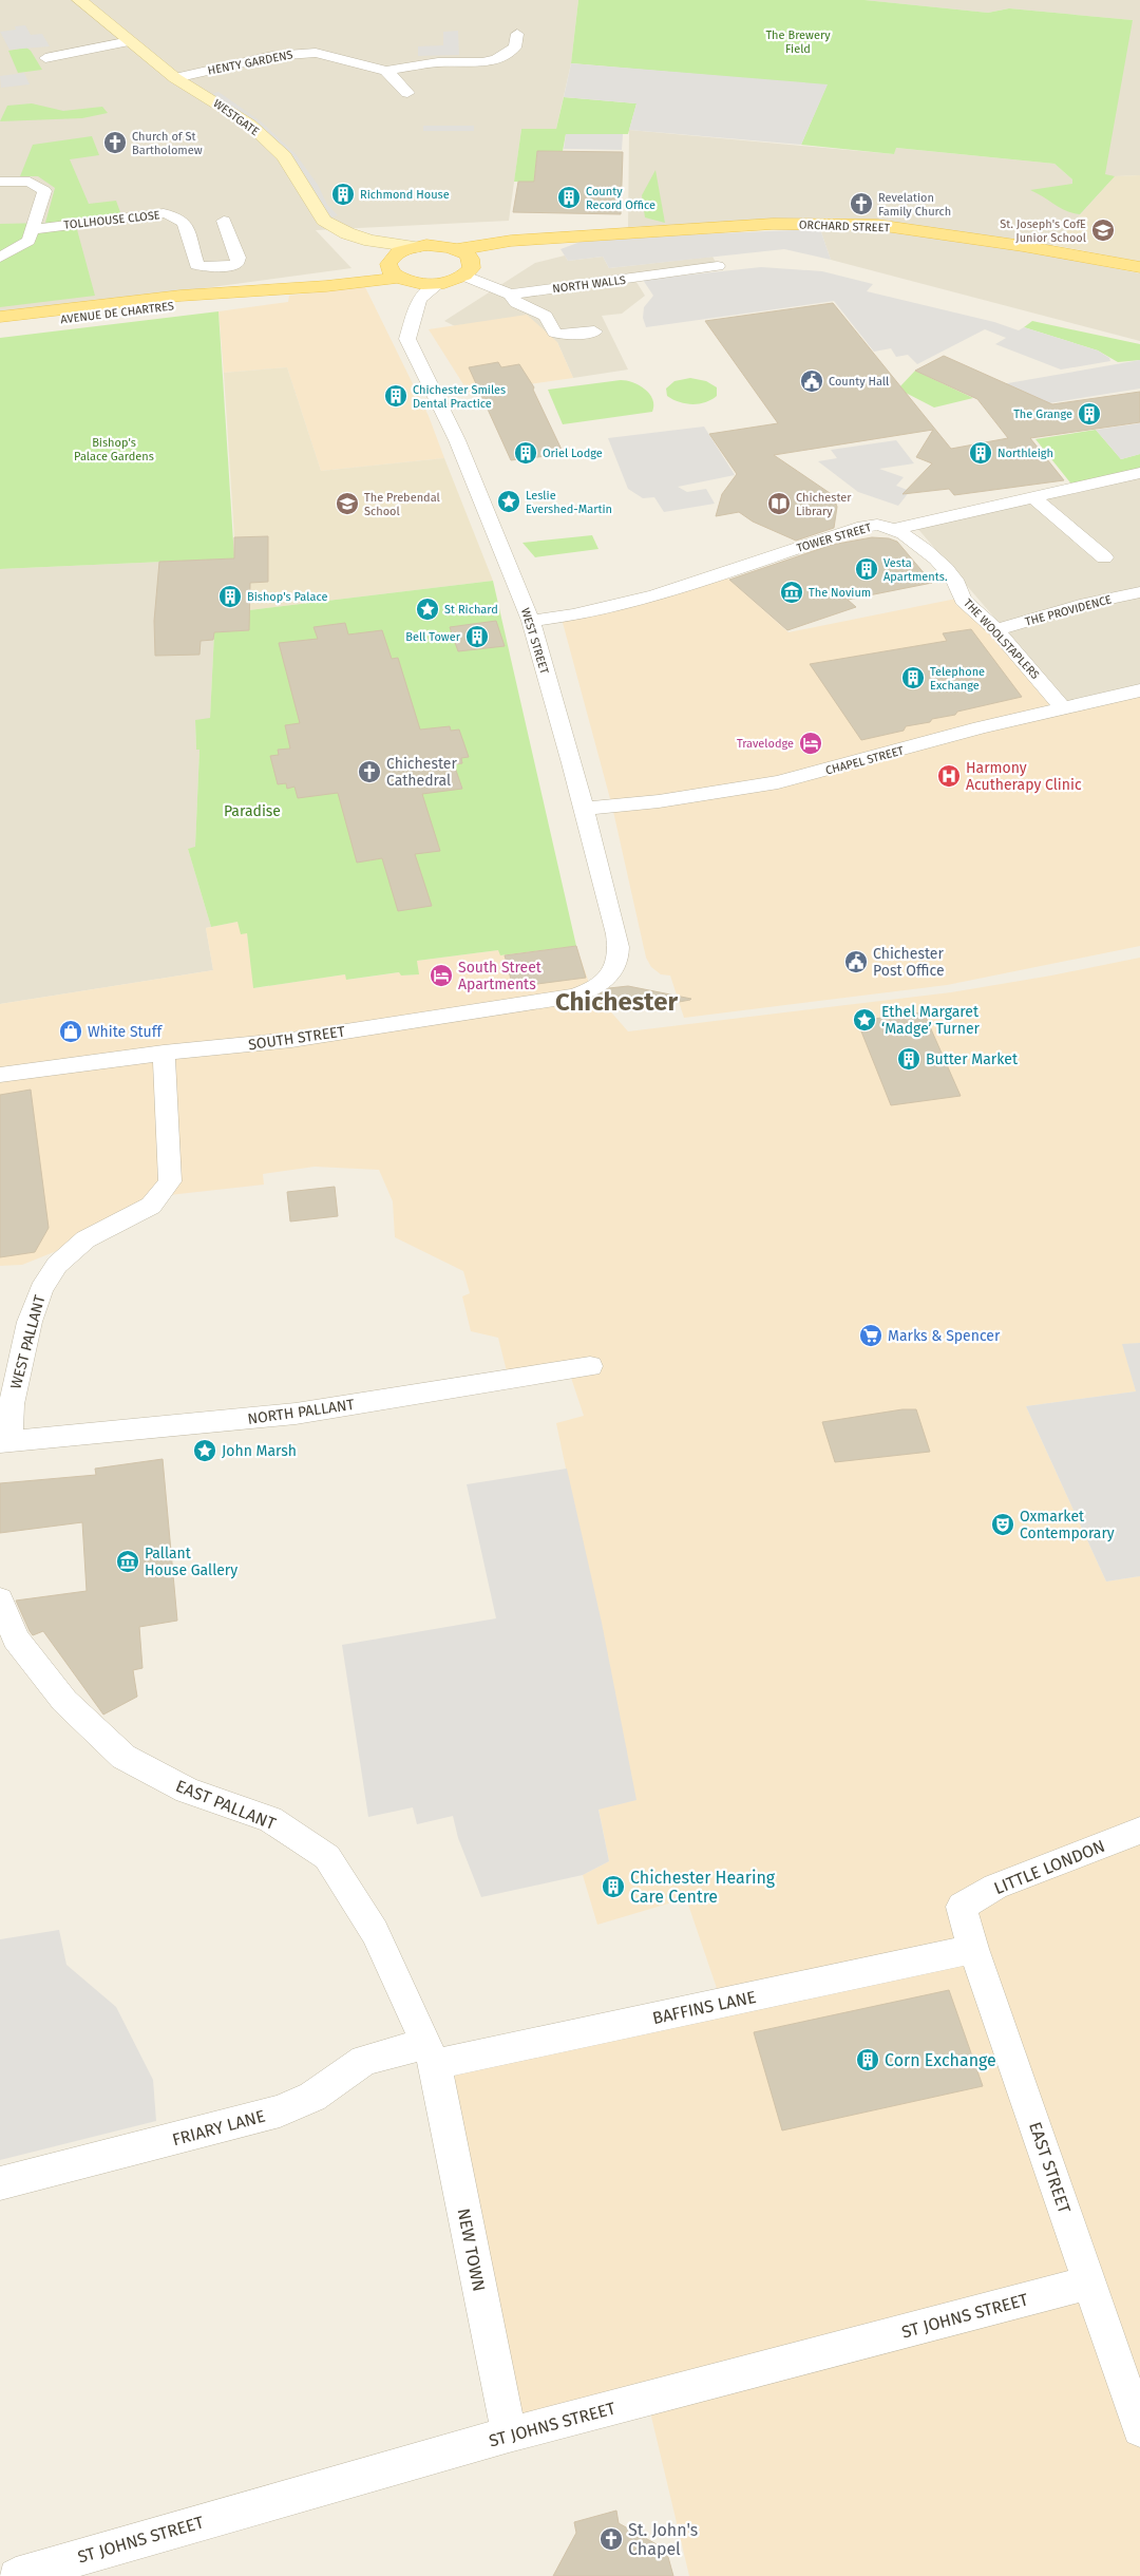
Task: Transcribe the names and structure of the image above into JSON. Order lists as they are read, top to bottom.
{
  "streets": {
    "main road": ["ORCHARD STREET", "AVENUE DE CHARTRES"],
    "street": [
      "HENTY GARDENS",
      "WESTGATE",
      "TOLLHOUSE CLOSE",
      "NORTH WALLS",
      "TOWER STREET",
      "THE PROVIDENCE",
      "THE WOOLSTAPLERS",
      "WEST STREET",
      "CHAPEL STREET",
      "SOUTH STREET",
      "WEST PALLANT",
      "NORTH PALLANT",
      "EAST PALLANT",
      "LITTLE LONDON",
      "BAFFINS LANE",
      "FRIARY LANE",
      "EAST STREET",
      "NEW TOWN",
      "ST JOHNS STREET"
    ]
  },
  "crossings": [
    ["HENTY GARDENS", "WESTGATE"],
    ["WESTGATE", "ORCHARD STREET"],
    ["WESTGATE", "AVENUE DE CHARTRES"],
    ["ORCHARD STREET", "NORTH WALLS"],
    ["ORCHARD STREET", "AVENUE DE CHARTRES"],
    ["TOWER STREET", "THE WOOLSTAPLERS"],
    ["TOWER STREET", "WEST STREET"],
    ["THE PROVIDENCE", "THE WOOLSTAPLERS"],
    ["THE WOOLSTAPLERS", "CHAPEL STREET"],
    ["WEST STREET", "CHAPEL STREET"],
    ["WEST STREET", "SOUTH STREET"],
    ["SOUTH STREET", "WEST PALLANT"],
    ["WEST PALLANT", "NORTH PALLANT"],
    ["EAST PALLANT", "BAFFINS LANE"],
    ["EAST PALLANT", "FRIARY LANE"],
    ["EAST PALLANT", "NEW TOWN"],
    ["LITTLE LONDON", "EAST STREET"],
    ["BAFFINS LANE", "FRIARY LANE"],
    ["BAFFINS LANE", "EAST STREET"],
    ["BAFFINS LANE", "NEW TOWN"],
    ["FRIARY LANE", "NEW TOWN"],
    ["EAST STREET", "ST JOHNS STREET"],
    ["NEW TOWN", "ST JOHNS STREET"]
  ],
  "districts": ["Chichester"],
  "parks": ["The Brewery Field", "Bishop's Palace Gardens", "Paradise"],
  "places": {
    "church": [
      "Church of St Bartholomew",
      "Revelation Family Church",
      "Chichester Cathedral",
      "St. John's Chapel"
    ],
    "building": [
      "Richmond House",
      "County Record Office",
      "Chichester Smiles Dental Practice",
      "The Grange",
      "Oriel Lodge",
      "Northleigh",
      "Vesta Apartments.",
      "Bishop's Palace",
      "Bell Tower",
      "Telephone Exchange",
      "Butter Market",
      "Chichester Hearing Care Centre",
      "Corn Exchange"
    ],
    "school or university": ["St. Joseph's CofE Junior School", "The Prebendal School"],
    "public building": ["County Hall", "Chichester Post Office"],
    "place": [
      "Leslie Evershed-Martin",
      "St Richard",
      "Ethel Margaret ‘Madge’ Turner",
      "John Marsh"
    ],
    "library": ["Chichester Library"],
    "museum": ["The Novium", "Pallant House Gallery"],
    "hotel": ["Travelodge", "South Street Apartments"],
    "hospital": ["Harmony Acutherapy Clinic"],
    "shop": ["White Stuff"],
    "supermarket": ["Marks & Spencer"],
    "theatre": ["Oxmarket Contemporary"]
  }
}
